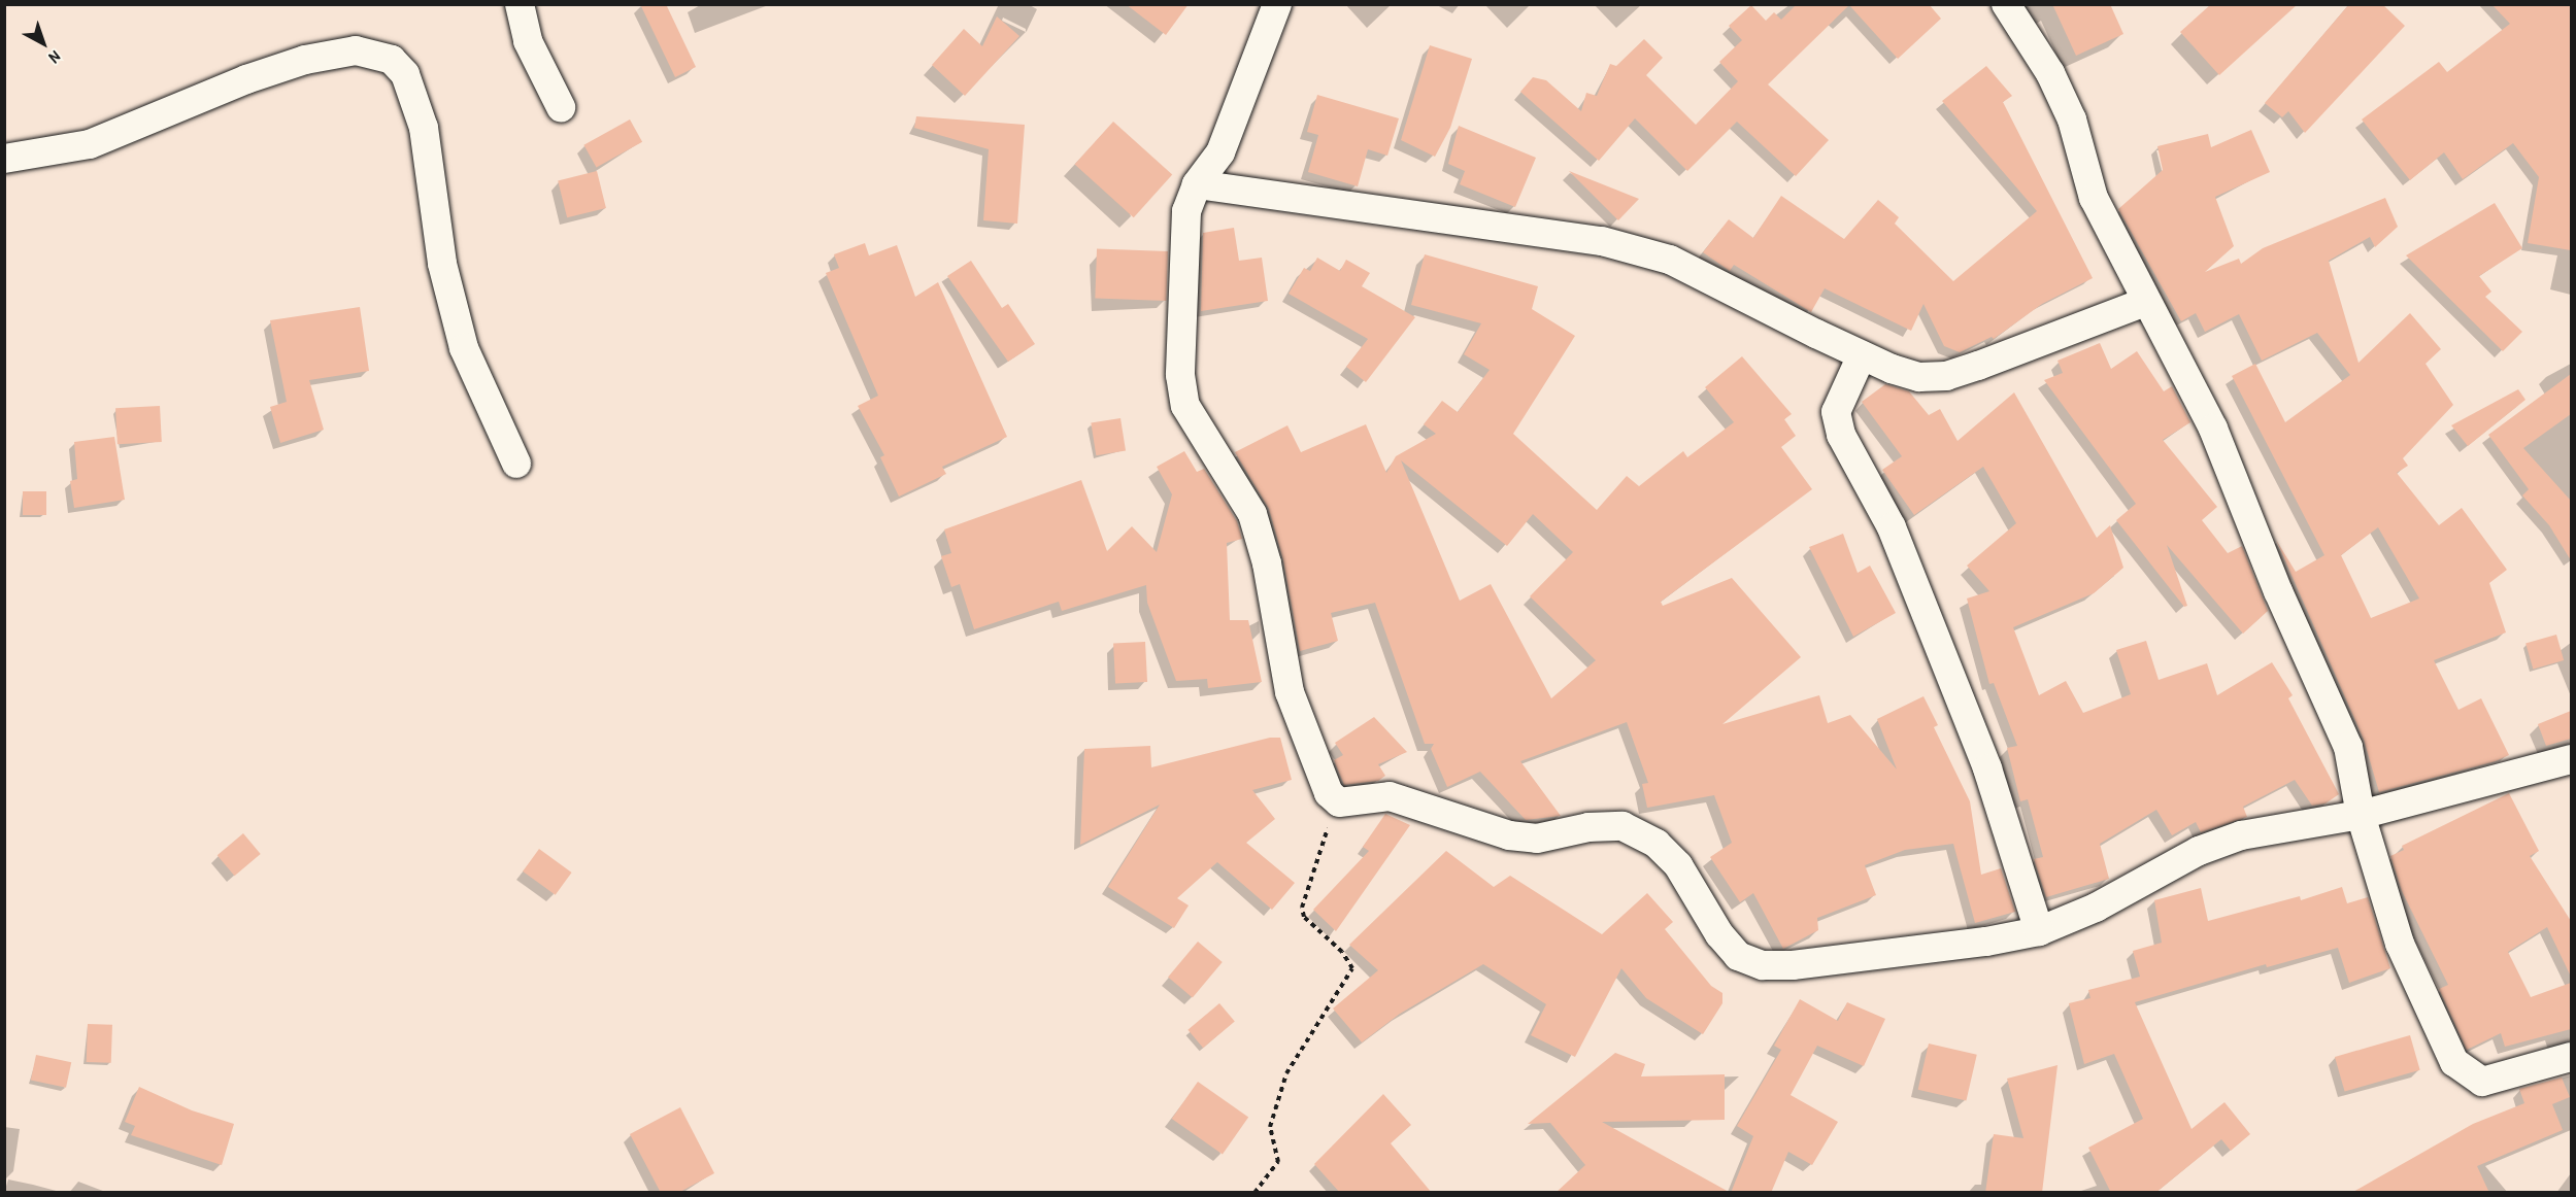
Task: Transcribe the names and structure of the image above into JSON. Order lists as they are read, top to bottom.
{
  "north": "bottom right"
}
